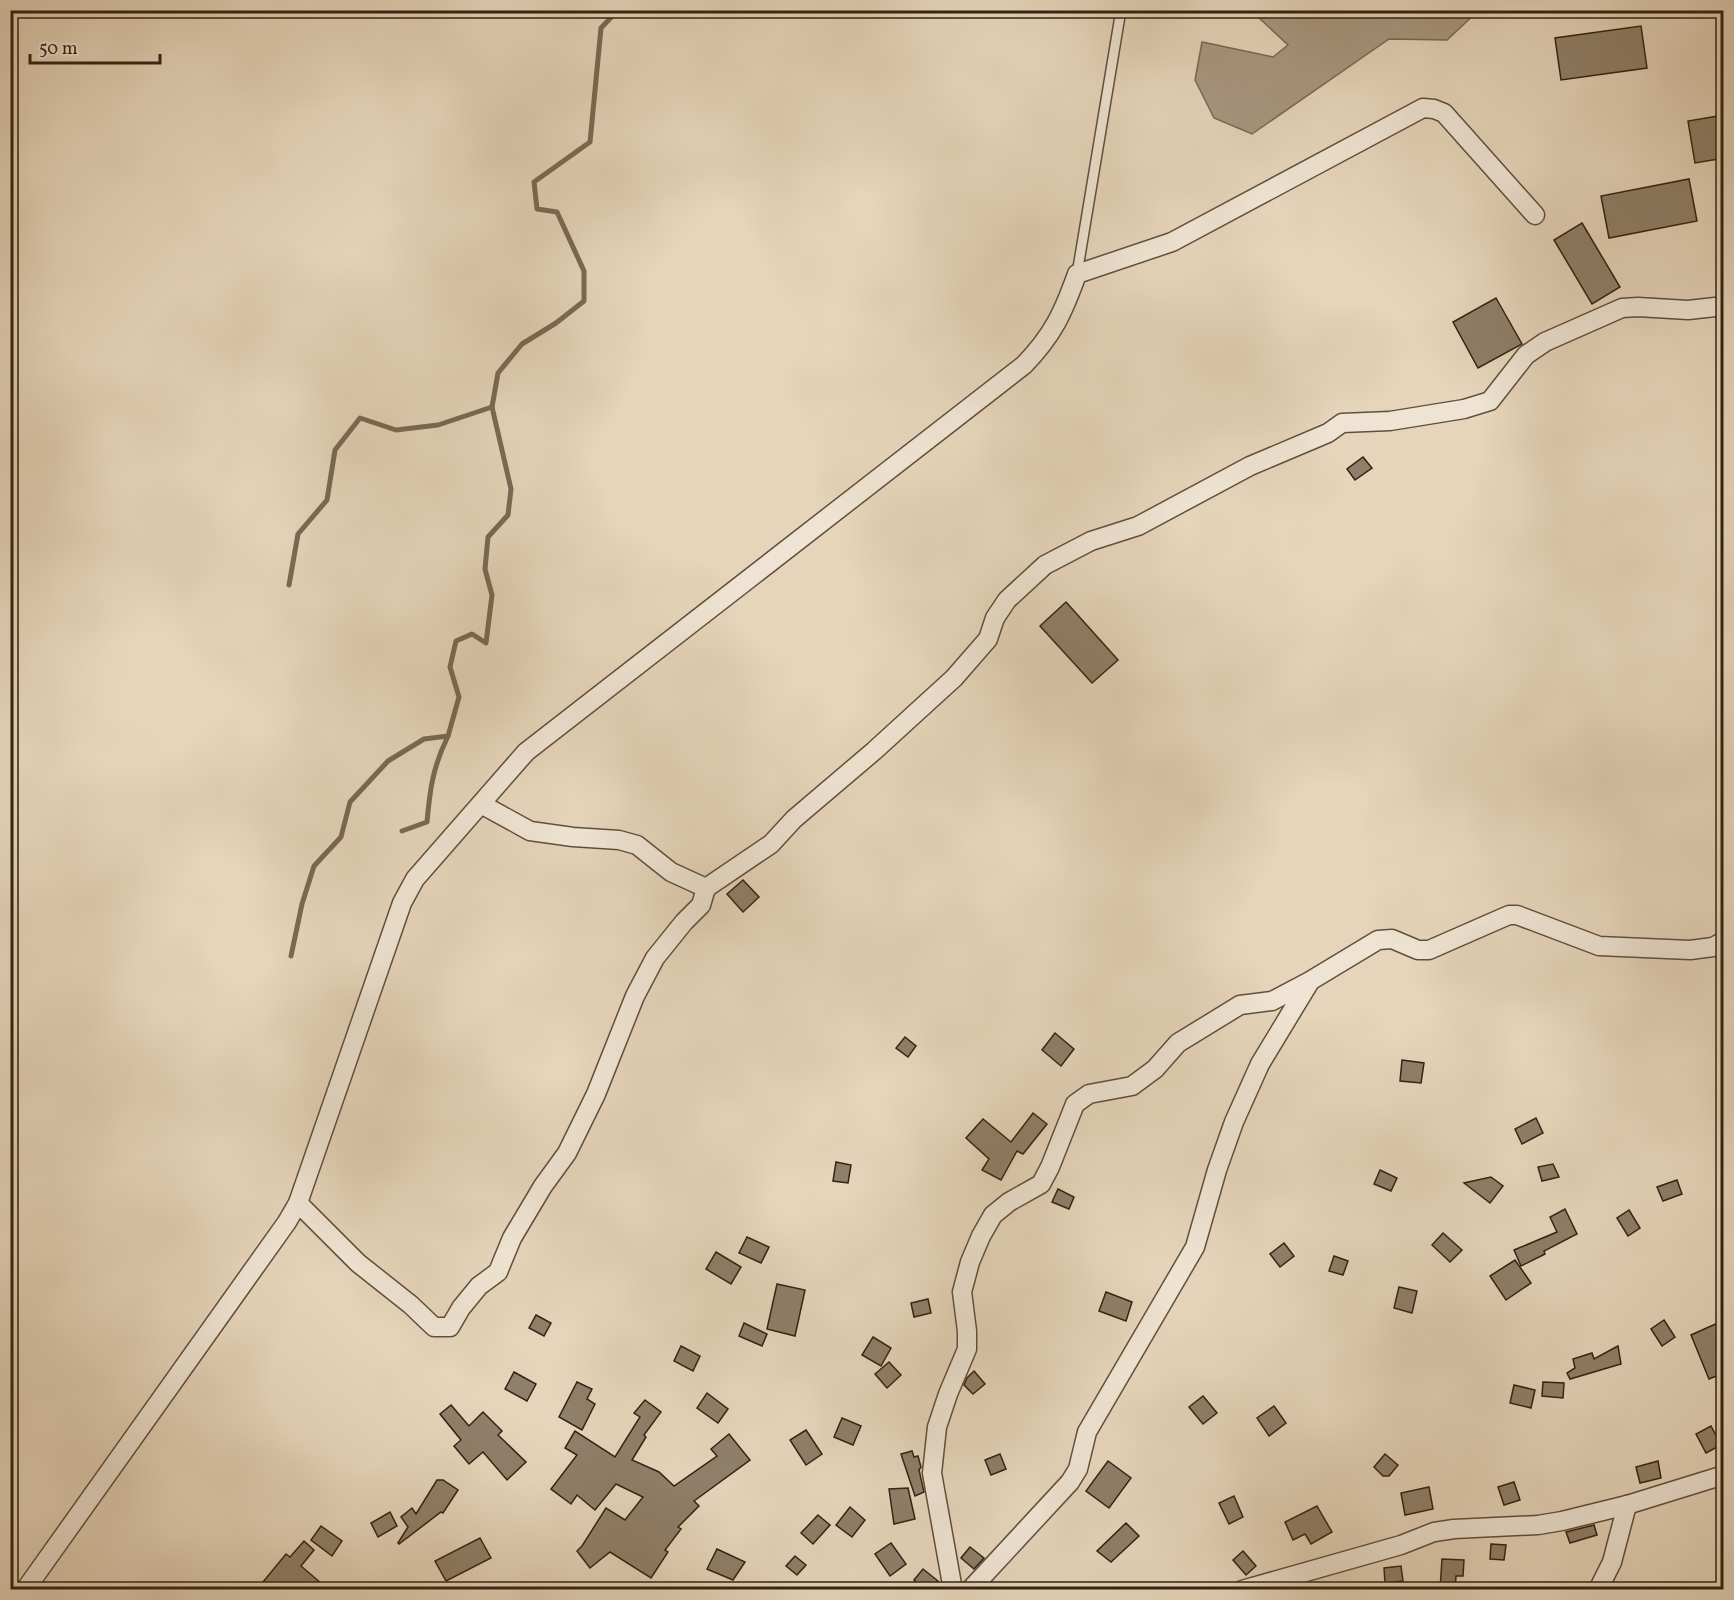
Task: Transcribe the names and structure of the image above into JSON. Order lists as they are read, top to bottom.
{
  "scale_bar": "50 m"
}
